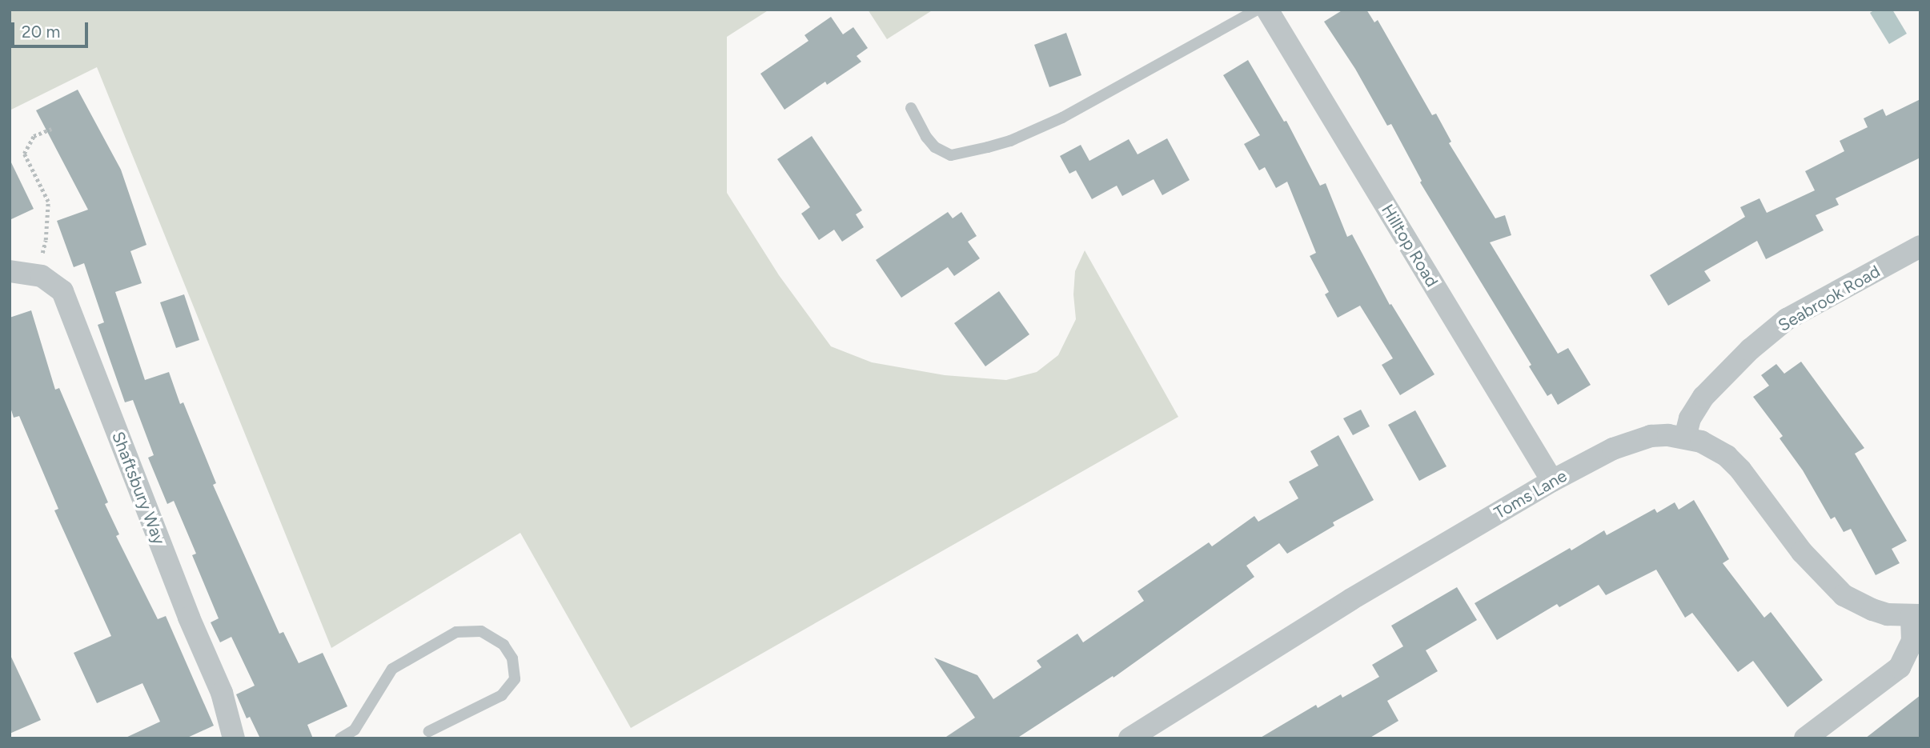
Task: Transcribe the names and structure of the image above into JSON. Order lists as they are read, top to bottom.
{
  "streets": {
    "street": [
      "Hilltop Road",
      "Seabrook Road",
      "Shaftsbury Way",
      "Toms Lane"
    ]
  },
  "crossings": [
    ["Hilltop Road", "Toms Lane"],
    ["Seabrook Road", "Toms Lane"]
  ],
  "scale_bar": "20 m"
}
